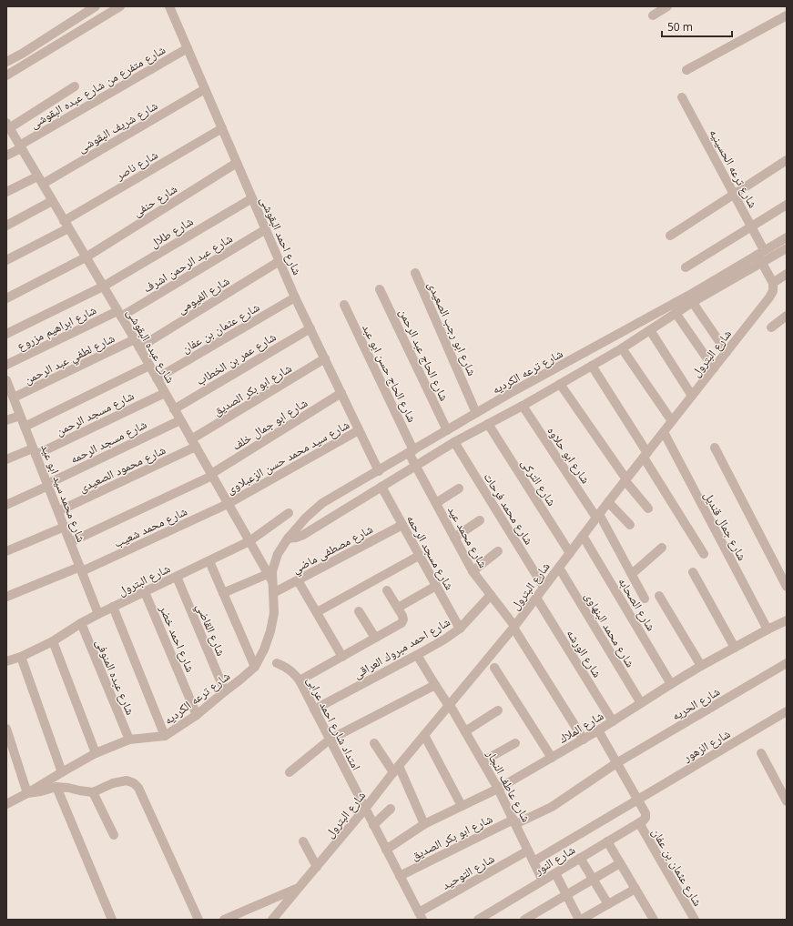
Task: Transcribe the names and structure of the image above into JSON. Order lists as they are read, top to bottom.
{
  "streets": {
    "street": [
      "شارع متفرع من شارع عبده البقوشى",
      "شارع شريف البقوشى",
      "شارع ناصر",
      "شارع ترعه الحسينيه",
      "شارع حنفى",
      "شارع طلال",
      "شارع احمد البقوشى",
      "شارع عبد الرحمن اشرف",
      "شارع الفيومى",
      "شارع ابراهيم مزروع",
      "شارع عثمان بن عفان",
      "شارع ابو رجب الصعيدى",
      "شارع عبده البقوشى",
      "شارع البترول",
      "شارع الحاج عبد الرحمن",
      "شارع لطفي عبد الرحمن",
      "شارع عمر بن الخطاب",
      "شارع ترعه الكرديه",
      "شارع الحاج حسن ابو عبد",
      "شارع ابو بكر الصديق",
      "شارع مسجد الرحمن",
      "شارع ابو جمال خلف",
      "شارع مسجد الرحمه",
      "شارع ابو حلاوه",
      "شارع سيد محمد حسن الزعبلاوى",
      "شارع محمود الصعيدى",
      "شارع التركى",
      "شارع محمد سيد ابو عيد",
      "شارع محمد فرحات",
      "شارع جمال قنديل",
      "شارع محمد شعيب",
      "شارع محمد عيد",
      "شارع مصطفى ماضي",
      "شارع الصحابه",
      "شارع القاضي",
      "شارع محمد البنهاوى",
      "شارع احمد خضر",
      "شارع احمد مبروك العراقى",
      "شارع الورشه",
      "شارع عبده المنوفى",
      "شارع الحريه",
      "امتداد شارع احمد عرابى",
      "شارع الملاك",
      "شارع الزهور",
      "شارع عاطف النجار",
      "شارع النور",
      "شارع التوحيد"
    ]
  },
  "crossings": [
    ["شارع متفرع من شارع عبده البقوشى", "شارع احمد البقوشى"],
    ["شارع متفرع من شارع عبده البقوشى", "شارع عبده البقوشى"],
    ["شارع شريف البقوشى", "شارع احمد البقوشى"],
    ["شارع شريف البقوشى", "شارع عبده البقوشى"],
    ["شارع ناصر", "شارع احمد البقوشى"],
    ["شارع ناصر", "شارع عبده البقوشى"],
    ["شارع ترعه الحسينيه", "شارع ترعه الكرديه"],
    ["شارع حنفى", "شارع احمد البقوشى"],
    ["شارع حنفى", "شارع عبده البقوشى"],
    ["شارع طلال", "شارع احمد البقوشى"],
    ["شارع طلال", "شارع عبده البقوشى"],
    ["شارع احمد البقوشى", "شارع عبد الرحمن اشرف"],
    ["شارع احمد البقوشى", "شارع الفيومى"],
    ["شارع احمد البقوشى", "شارع عثمان بن عفان"],
    ["شارع احمد البقوشى", "شارع عمر بن الخطاب"],
    ["شارع احمد البقوشى", "شارع ترعه الكرديه"],
    ["شارع احمد البقوشى", "شارع ابو بكر الصديق"],
    ["شارع احمد البقوشى", "شارع ابو جمال خلف"],
    ["شارع احمد البقوشى", "شارع سيد محمد حسن الزعبلاوى"],
    ["شارع عبد الرحمن اشرف", "شارع ابراهيم مزروع"],
    ["شارع عبد الرحمن اشرف", "شارع عبده البقوشى"],
    ["شارع الفيومى", "شارع عبده البقوشى"],
    ["شارع الفيومى", "شارع لطفي عبد الرحمن"],
    ["شارع ابراهيم مزروع", "شارع عبده البقوشى"],
    ["شارع عثمان بن عفان", "شارع عبده البقوشى"],
    ["شارع عثمان بن عفان", "شارع الحريه"],
    ["شارع عثمان بن عفان", "شارع الملاك"],
    ["شارع عثمان بن عفان", "شارع الزهور"],
    ["شارع عثمان بن عفان", "شارع النور"],
    ["شارع ابو رجب الصعيدى", "شارع ترعه الكرديه"],
    ["شارع عبده البقوشى", "شارع البترول"],
    ["شارع عبده البقوشى", "شارع لطفي عبد الرحمن"],
    ["شارع عبده البقوشى", "شارع عمر بن الخطاب"],
    ["شارع عبده البقوشى", "شارع ترعه الكرديه"],
    ["شارع عبده البقوشى", "شارع ابو بكر الصديق"],
    ["شارع عبده البقوشى", "شارع مسجد الرحمن"],
    ["شارع عبده البقوشى", "شارع ابو جمال خلف"],
    ["شارع عبده البقوشى", "شارع مسجد الرحمه"],
    ["شارع عبده البقوشى", "شارع سيد محمد حسن الزعبلاوى"],
    ["شارع عبده البقوشى", "شارع محمود الصعيدى"],
    ["شارع عبده البقوشى", "شارع محمد شعيب"],
    ["شارع البترول", "شارع ابو حلاوه"],
    ["شارع البترول", "شارع التركى"],
    ["شارع البترول", "شارع محمد سيد ابو عيد"],
    ["شارع البترول", "شارع محمد فرحات"],
    ["شارع البترول", "شارع جمال قنديل"],
    ["شارع البترول", "شارع محمد عيد"],
    ["شارع البترول", "شارع الصحابه"],
    ["شارع البترول", "شارع القاضي"],
    ["شارع البترول", "شارع محمد البنهاوى"],
    ["شارع البترول", "شارع احمد خضر"],
    ["شارع البترول", "شارع الورشه"],
    ["شارع البترول", "شارع عبده المنوفى"],
    ["شارع البترول", "امتداد شارع احمد عرابى"],
    ["شارع البترول", "شارع عاطف النجار"],
    ["شارع الحاج عبد الرحمن", "شارع ترعه الكرديه"],
    ["شارع لطفي عبد الرحمن", "شارع محمد سيد ابو عيد"],
    ["شارع ترعه الكرديه", "شارع الحاج حسن ابو عبد"],
    ["شارع ترعه الكرديه", "شارع مسجد الرحمه"],
    ["شارع ترعه الكرديه", "شارع ابو حلاوه"],
    ["شارع ترعه الكرديه", "شارع التركى"],
    ["شارع ترعه الكرديه", "شارع محمد فرحات"],
    ["شارع ترعه الكرديه", "شارع محمد عيد"],
    ["شارع ترعه الكرديه", "شارع مصطفى ماضي"],
    ["شارع ترعه الكرديه", "شارع القاضي"],
    ["شارع ترعه الكرديه", "شارع احمد خضر"],
    ["شارع ترعه الكرديه", "شارع عبده المنوفى"],
    ["شارع الحاج حسن ابو عبد", "شارع محمد عيد"],
    ["شارع ابو بكر الصديق", "شارع محمود الصعيدى"],
    ["شارع ابو بكر الصديق", "شارع الحريه"],
    ["شارع ابو بكر الصديق", "امتداد شارع احمد عرابى"],
    ["شارع ابو بكر الصديق", "شارع عاطف النجار"],
    ["شارع مسجد الرحمن", "شارع محمد سيد ابو عيد"],
    ["شارع ابو جمال خلف", "شارع محمد سيد ابو عيد"],
    ["شارع مسجد الرحمه", "شارع محمد سيد ابو عيد"],
    ["شارع مسجد الرحمه", "شارع مصطفى ماضي"],
    ["شارع مسجد الرحمه", "شارع احمد مبروك العراقى"],
    ["شارع سيد محمد حسن الزعبلاوى", "شارع محمد شعيب"],
    ["شارع محمود الصعيدى", "شارع محمد سيد ابو عيد"],
    ["شارع محمد سيد ابو عيد", "شارع محمد شعيب"],
    ["شارع جمال قنديل", "شارع الملاك"],
    ["شارع محمد عيد", "شارع احمد مبروك العراقى"],
    ["شارع محمد عيد", "شارع الملاك"],
    ["شارع الصحابه", "شارع الملاك"],
    ["شارع محمد البنهاوى", "شارع الملاك"],
    ["شارع احمد مبروك العراقى", "امتداد شارع احمد عرابى"],
    ["شارع احمد مبروك العراقى", "شارع عاطف النجار"],
    ["شارع الورشه", "شارع الملاك"],
    ["شارع الحريه", "شارع عاطف النجار"],
    ["امتداد شارع احمد عرابى", "شارع الملاك"],
    ["امتداد شارع احمد عرابى", "شارع التوحيد"],
    ["شارع الملاك", "شارع عاطف النجار"],
    ["شارع الزهور", "شارع عاطف النجار"],
    ["شارع عاطف النجار", "شارع النور"],
    ["شارع عاطف النجار", "شارع التوحيد"]
  ],
  "scale_bar": "50 m"
}
